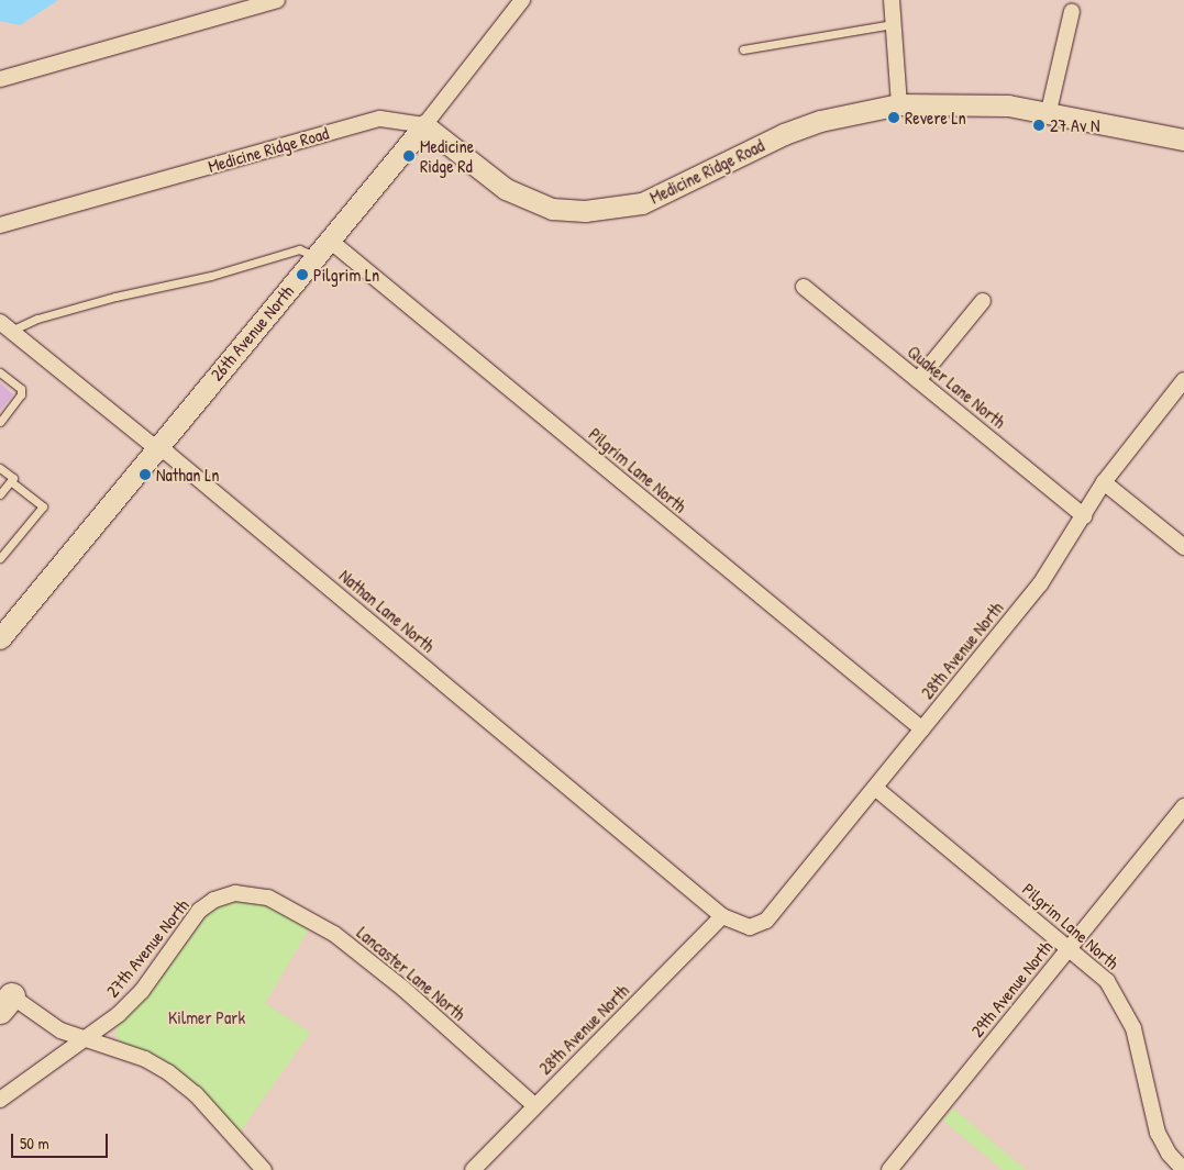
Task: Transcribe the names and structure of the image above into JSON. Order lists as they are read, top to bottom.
{
  "streets": {
    "street": [
      "Medicine Ridge Road",
      "26th Avenue North",
      "Quaker Lane North",
      "Pilgrim Lane North",
      "Nathan Lane North",
      "28th Avenue North",
      "27th Avenue North",
      "Lancaster Lane North",
      "29th Avenue North"
    ]
  },
  "crossings": [
    ["Medicine Ridge Road", "26th Avenue North"],
    ["26th Avenue North", "Pilgrim Lane North"],
    ["26th Avenue North", "Nathan Lane North"],
    ["Quaker Lane North", "28th Avenue North"],
    ["Pilgrim Lane North", "28th Avenue North"],
    ["Pilgrim Lane North", "29th Avenue North"],
    ["Nathan Lane North", "28th Avenue North"],
    ["28th Avenue North", "Lancaster Lane North"],
    ["27th Avenue North", "Lancaster Lane North"]
  ],
  "parks": ["Kilmer Park"],
  "places": [
    "Revere Ln",
    "27 Av N",
    "Medicine Ridge Rd",
    "Pilgrim Ln",
    "Nathan Ln"
  ],
  "scale_bar": "50 m"
}
